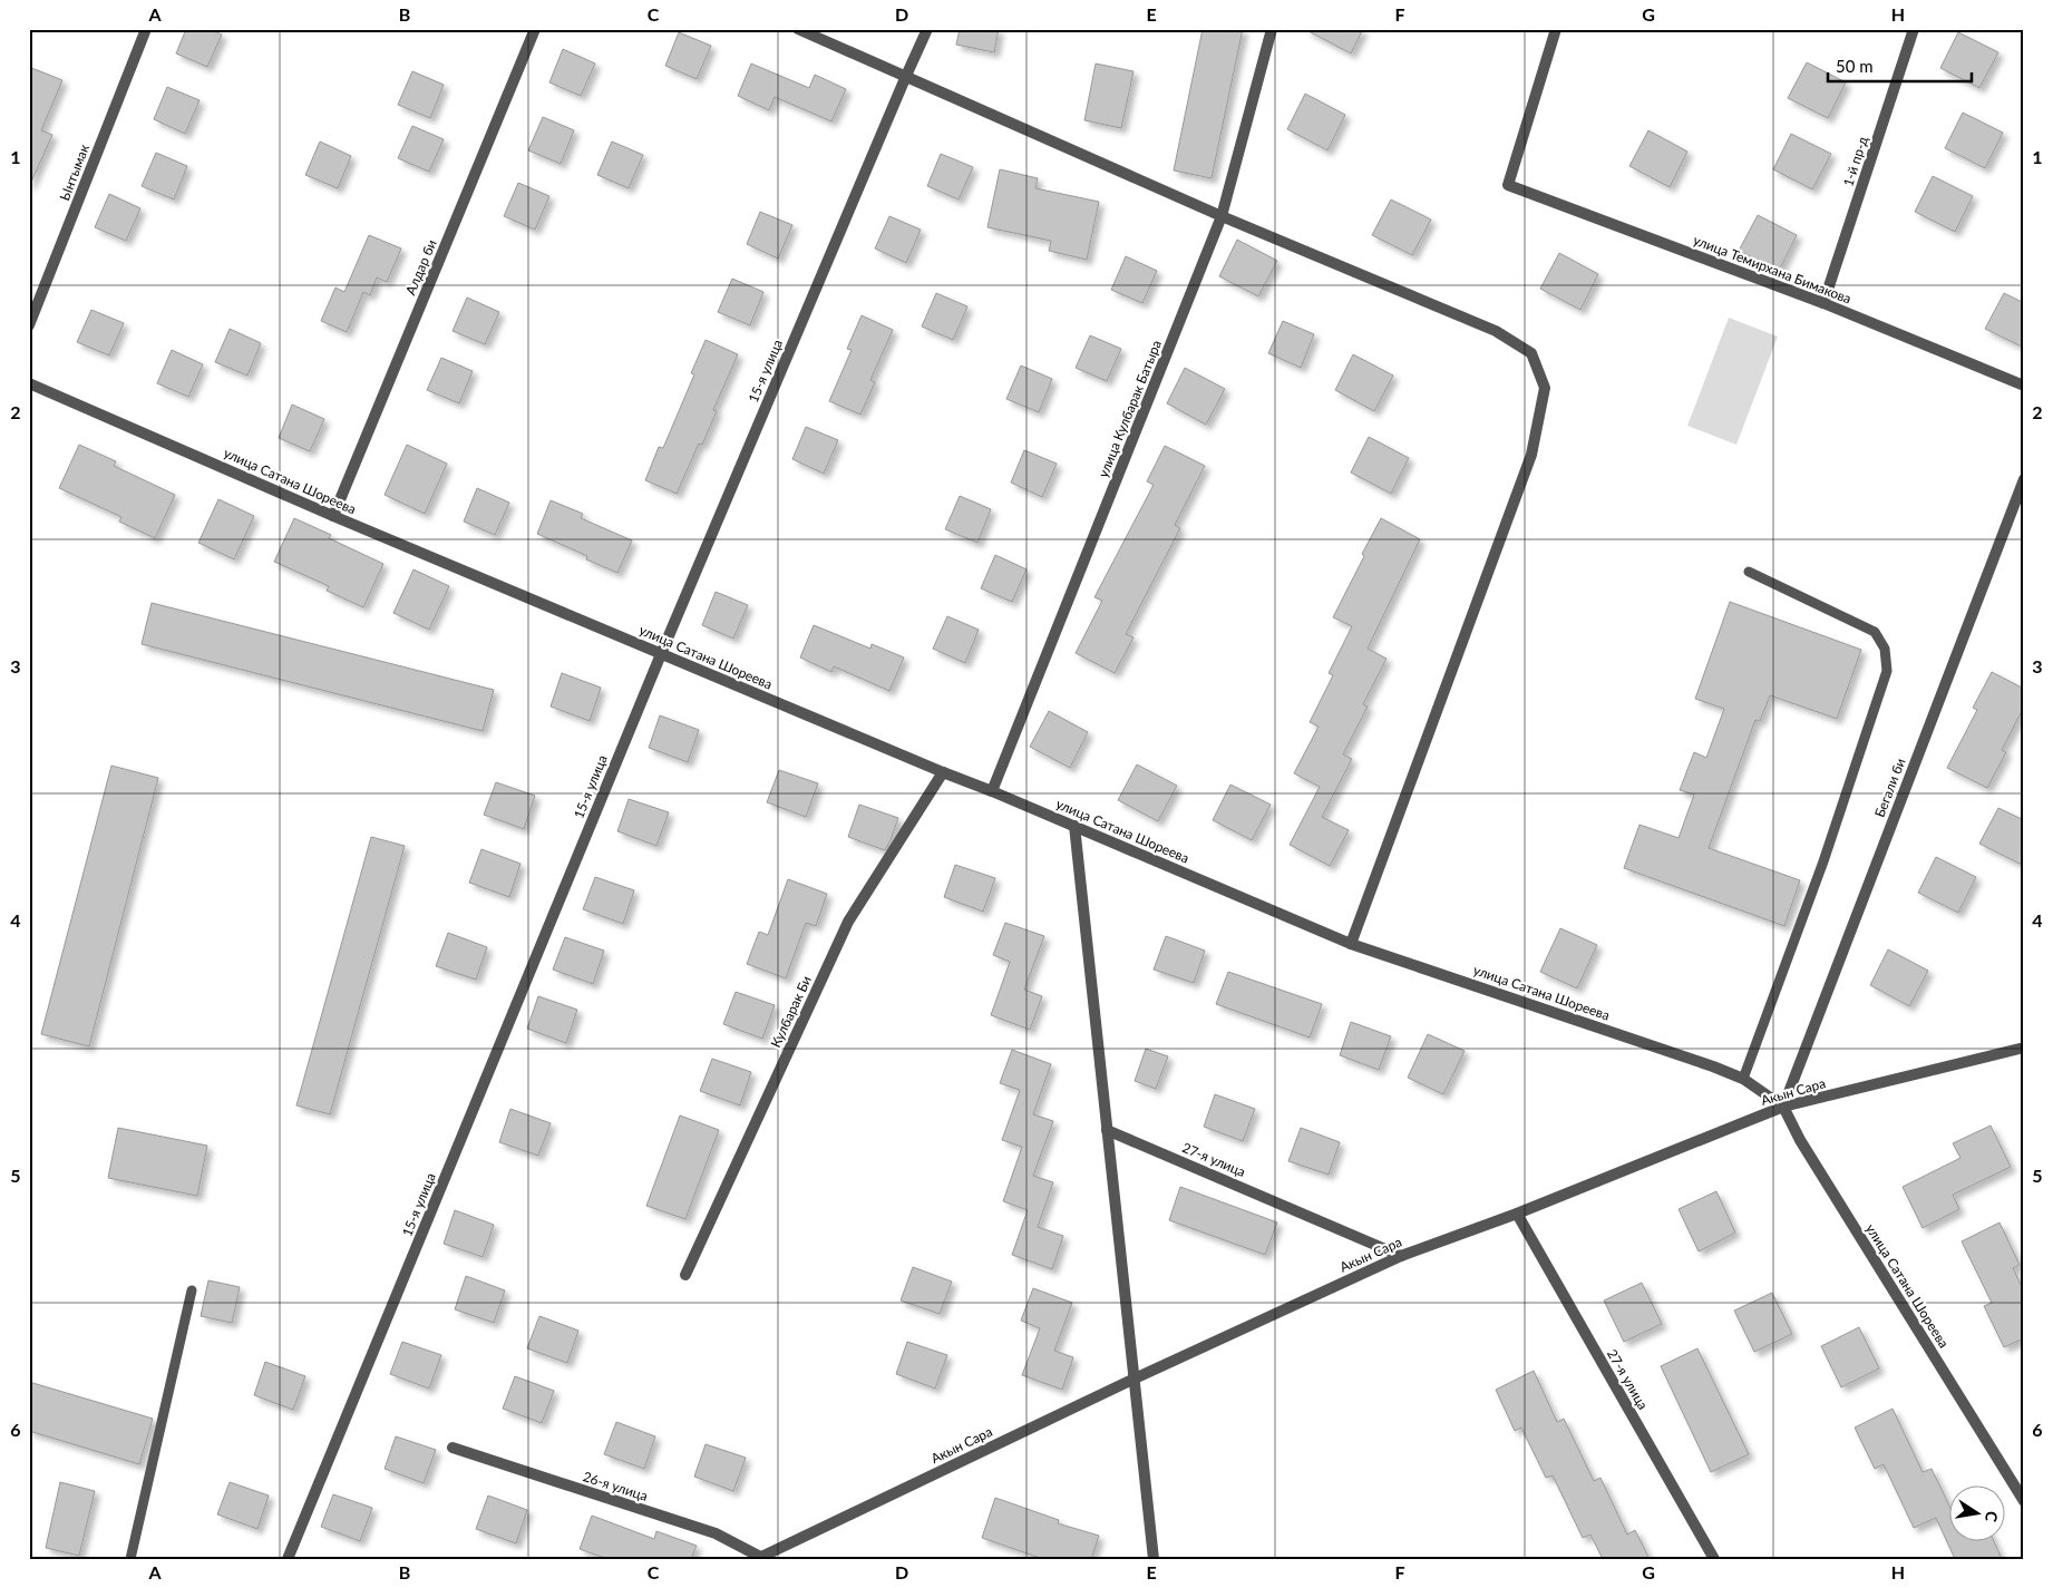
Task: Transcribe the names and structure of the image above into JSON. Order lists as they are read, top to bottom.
{
  "streets": {
    "street": [
      "1-й пр-д",
      "Ынтымак",
      "Алдар би",
      "улица Темирхана Бимакова",
      "15-я улица",
      "улица Кулбарак Батыра",
      "улица Сатана Шореева",
      "Бегали би",
      "Кулбарак Би",
      "Акын Сара",
      "27-я улица",
      "26-я улица"
    ]
  },
  "crossings": [
    ["1-й пр-д", "улица Темирхана Бимакова"],
    ["Алдар би", "улица Сатана Шореева"],
    ["15-я улица", "улица Сатана Шореева"],
    ["улица Кулбарак Батыра", "улица Сатана Шореева"],
    ["улица Сатана Шореева", "Бегали би"],
    ["улица Сатана Шореева", "Кулбарак Би"],
    ["улица Сатана Шореева", "Акын Сара"],
    ["Бегали би", "Акын Сара"],
    ["Акын Сара", "27-я улица"],
    ["Акын Сара", "26-я улица"]
  ],
  "scale_bar": "50 m",
  "north": "right",
  "grid": {
    "columns": [
      "A",
      "B",
      "C",
      "D",
      "E",
      "F",
      "G",
      "H"
    ],
    "rows": [
      "1",
      "2",
      "3",
      "4",
      "5",
      "6"
    ]
  }
}
